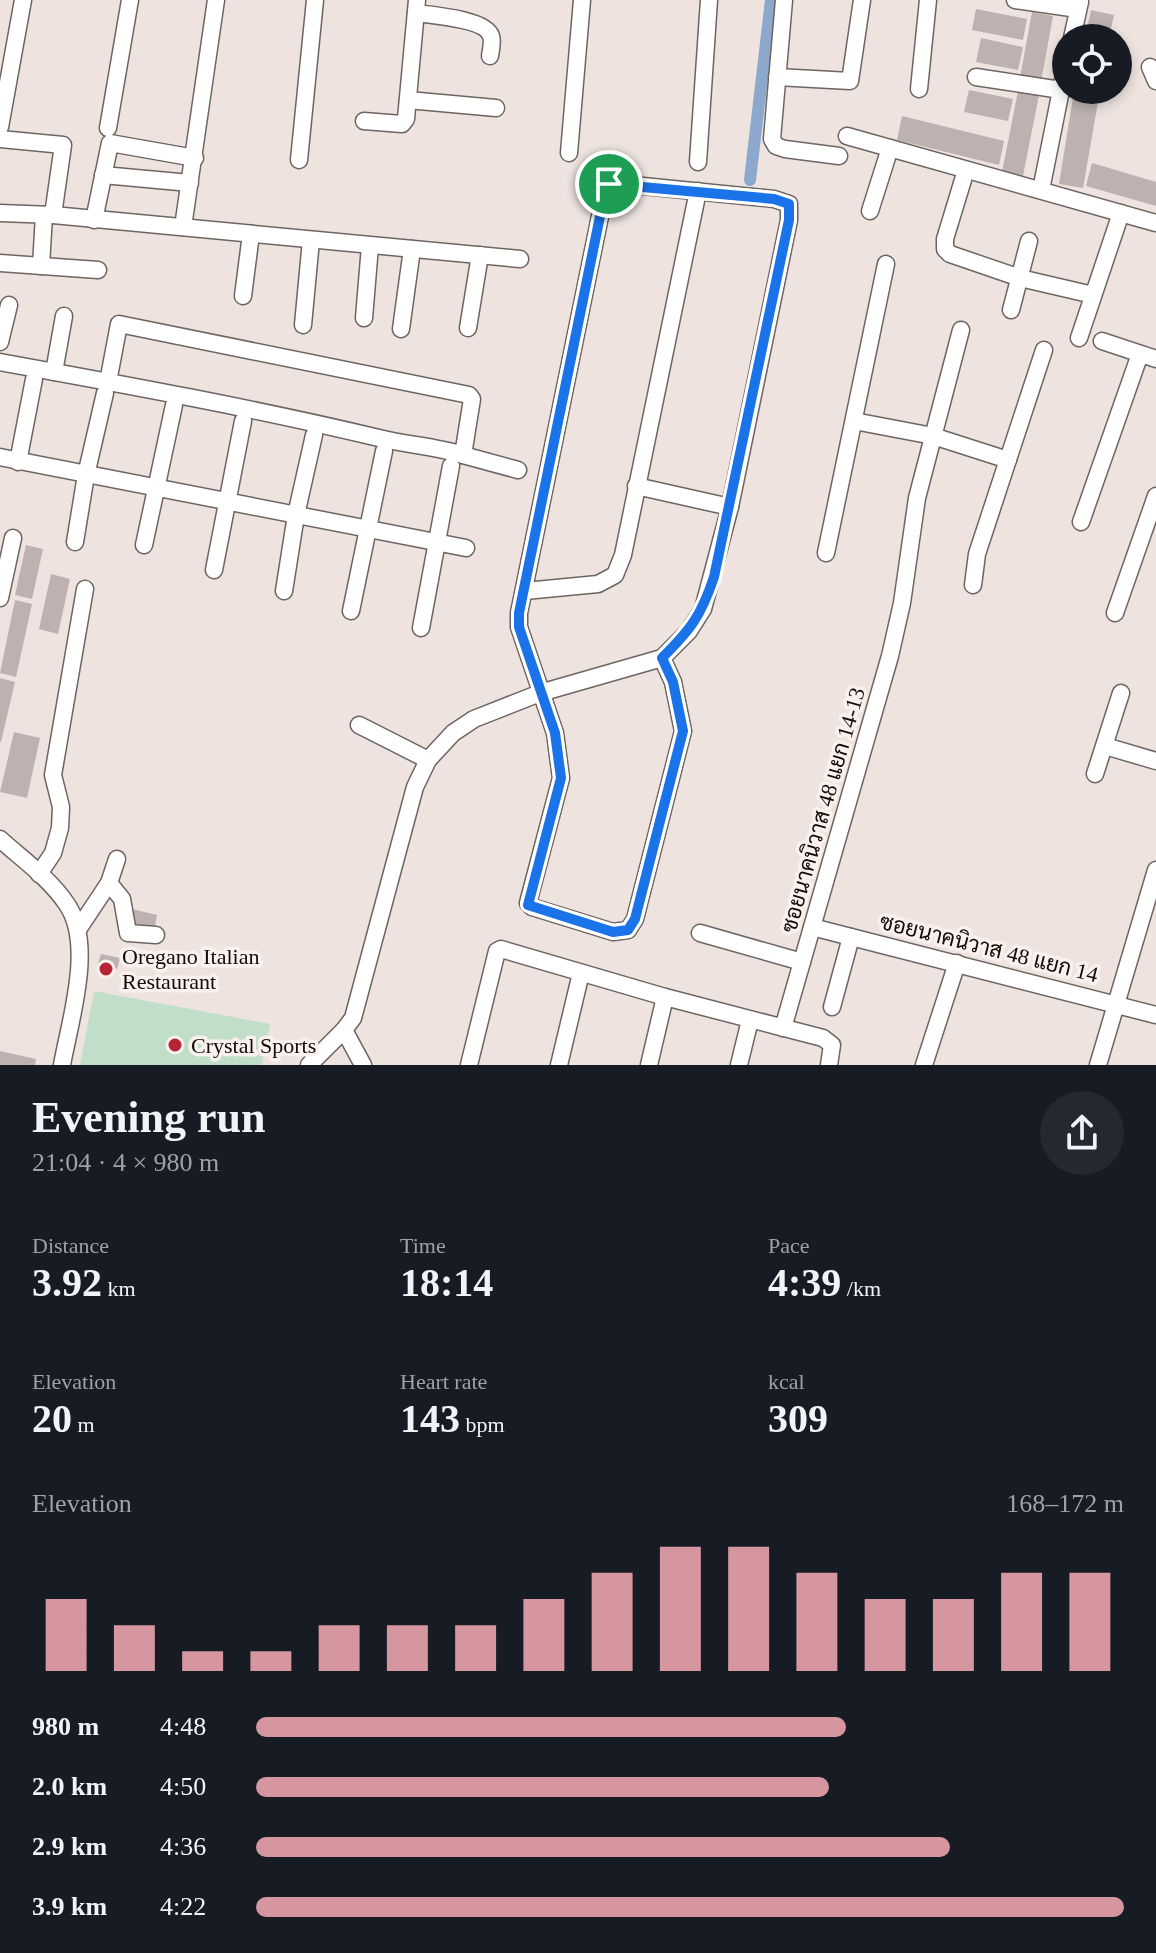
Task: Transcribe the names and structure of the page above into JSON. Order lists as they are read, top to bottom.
{
  "streets": {
    "street": ["ซอยนาคนิวาส 48 แยก 14-13", "ซอยนาคนิวาส 48 แยก 14"]
  },
  "crossings": [
    ["ซอยนาคนิวาส 48 แยก 14-13", "ซอยนาคนิวาส 48 แยก 14"]
  ],
  "places": ["Oregano Italian Restaurant", "Crystal Sports"],
  "page": {
    "heading": ["Evening run", "21:04 · 4 × 980 m"],
    "stats": [
      ["Distance", "3.92 km"],
      ["Time", "18:14"],
      ["Pace", "4:39 /km"],
      ["Elevation", "20 m"],
      ["Heart rate", "143 bpm"],
      ["kcal", "309"]
    ],
    "chart": ["Elevation", "168–172 m"],
    "list": [
      {
        "name": "980 m",
        "note": "4:48"
      },
      {
        "name": "2.0 km",
        "note": "4:50"
      },
      {
        "name": "2.9 km",
        "note": "4:36"
      },
      {
        "name": "3.9 km",
        "note": "4:22"
      }
    ]
  }
}
